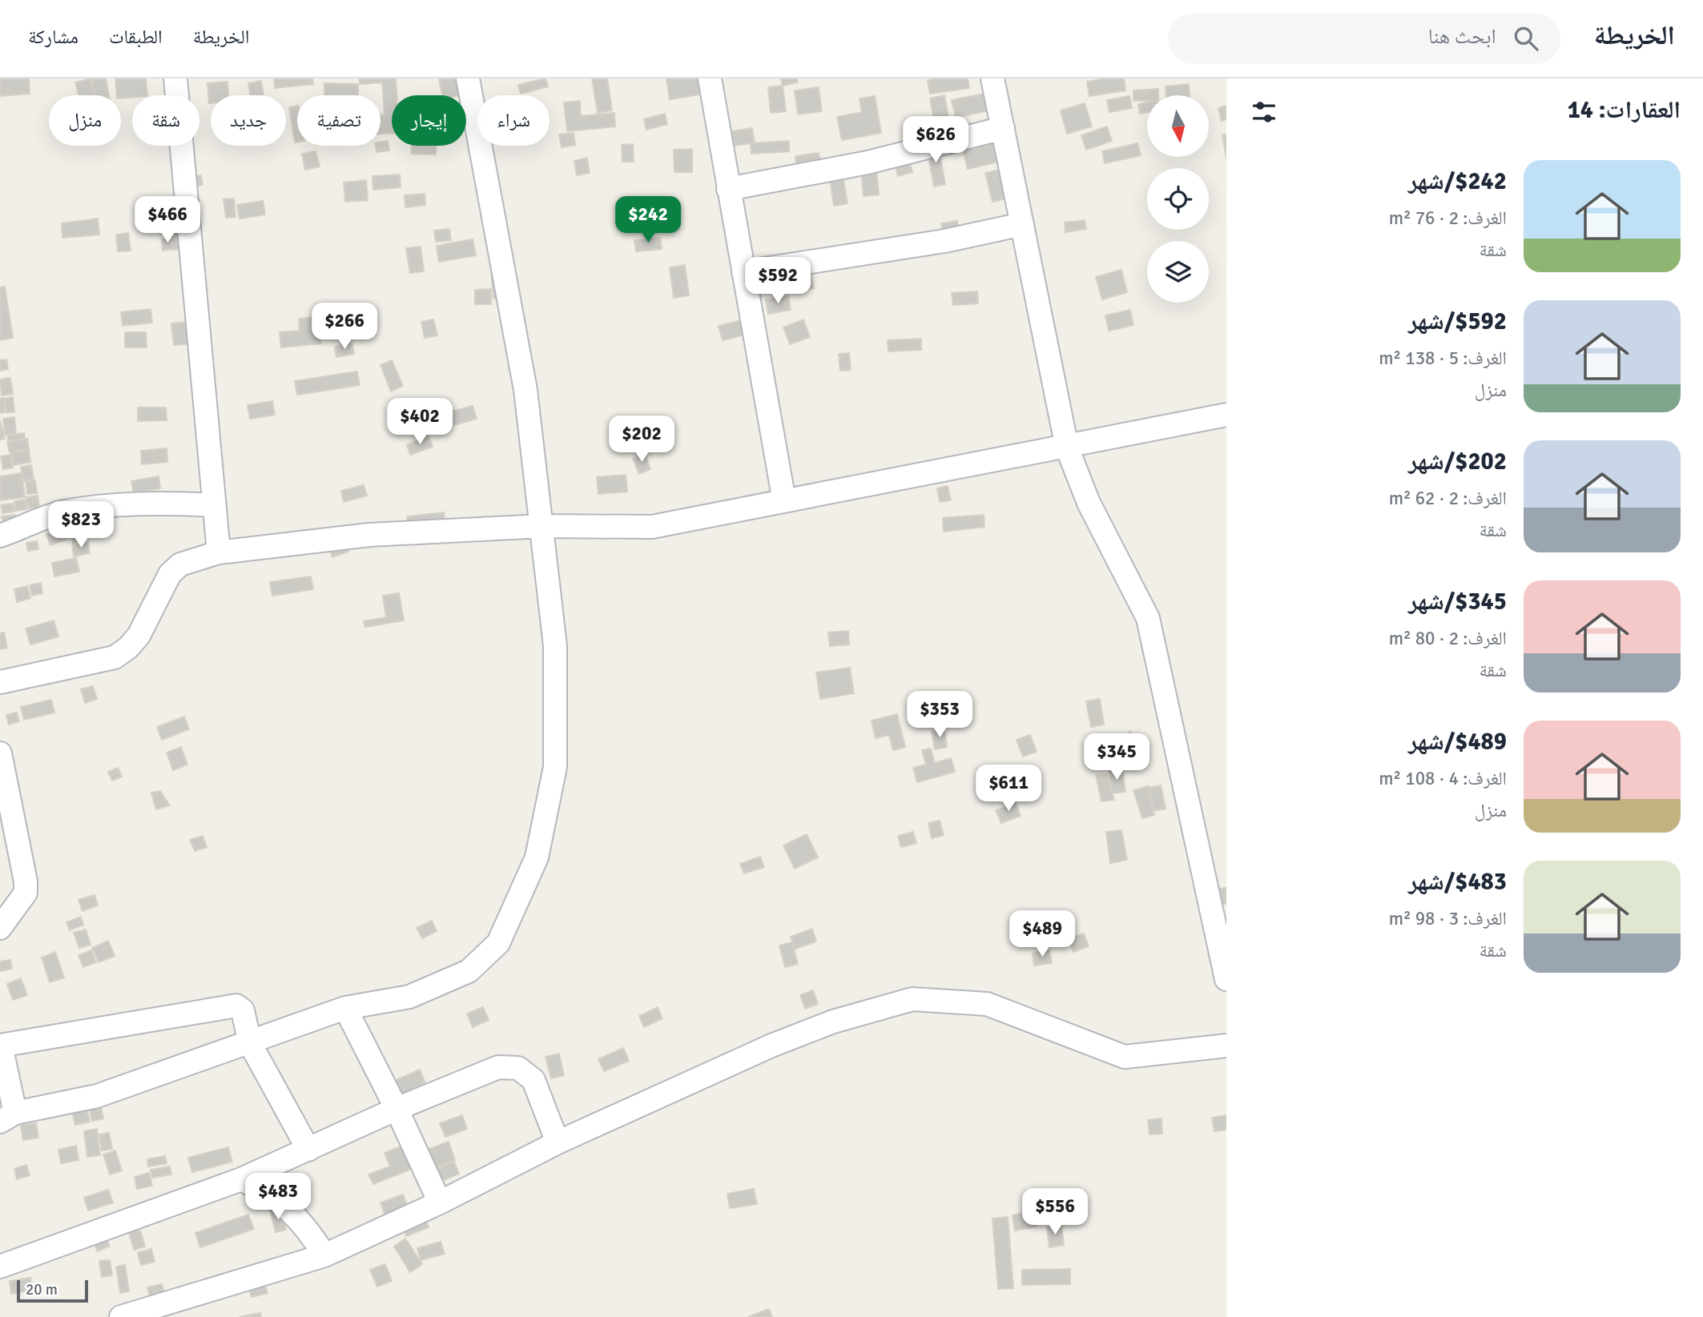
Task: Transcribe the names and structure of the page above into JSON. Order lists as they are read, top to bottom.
{
  "scale_bar": "20 m",
  "north": "bottom",
  "page": {
    "header": "الخريطة",
    "search": "ابحث هنا",
    "nav": ["الخريطة", "الطبقات", "مشاركة"],
    "heading": "العقارات: 14",
    "chip": [
      "شراء",
      "إيجار",
      "تصفية",
      "جديد",
      "شقة",
      "منزل"
    ],
    "price": [
      "$626",
      "$466",
      "$242",
      "$592",
      "$266",
      "$402",
      "$202",
      "$823",
      "$353",
      "$345",
      "$611",
      "$489",
      "$483",
      "$556"
    ],
    "list": [
      {
        "name": "$242/شهر",
        "note": "الغرف: 2 · 76 m² · شقة"
      },
      {
        "name": "$592/شهر",
        "note": "الغرف: 5 · 138 m² · منزل"
      },
      {
        "name": "$202/شهر",
        "note": "الغرف: 2 · 62 m² · شقة"
      },
      {
        "name": "$345/شهر",
        "note": "الغرف: 2 · 80 m² · شقة"
      },
      {
        "name": "$489/شهر",
        "note": "الغرف: 4 · 108 m² · منزل"
      },
      {
        "name": "$483/شهر",
        "note": "الغرف: 3 · 98 m² · شقة"
      }
    ],
    "scale": "20 m"
  }
}
